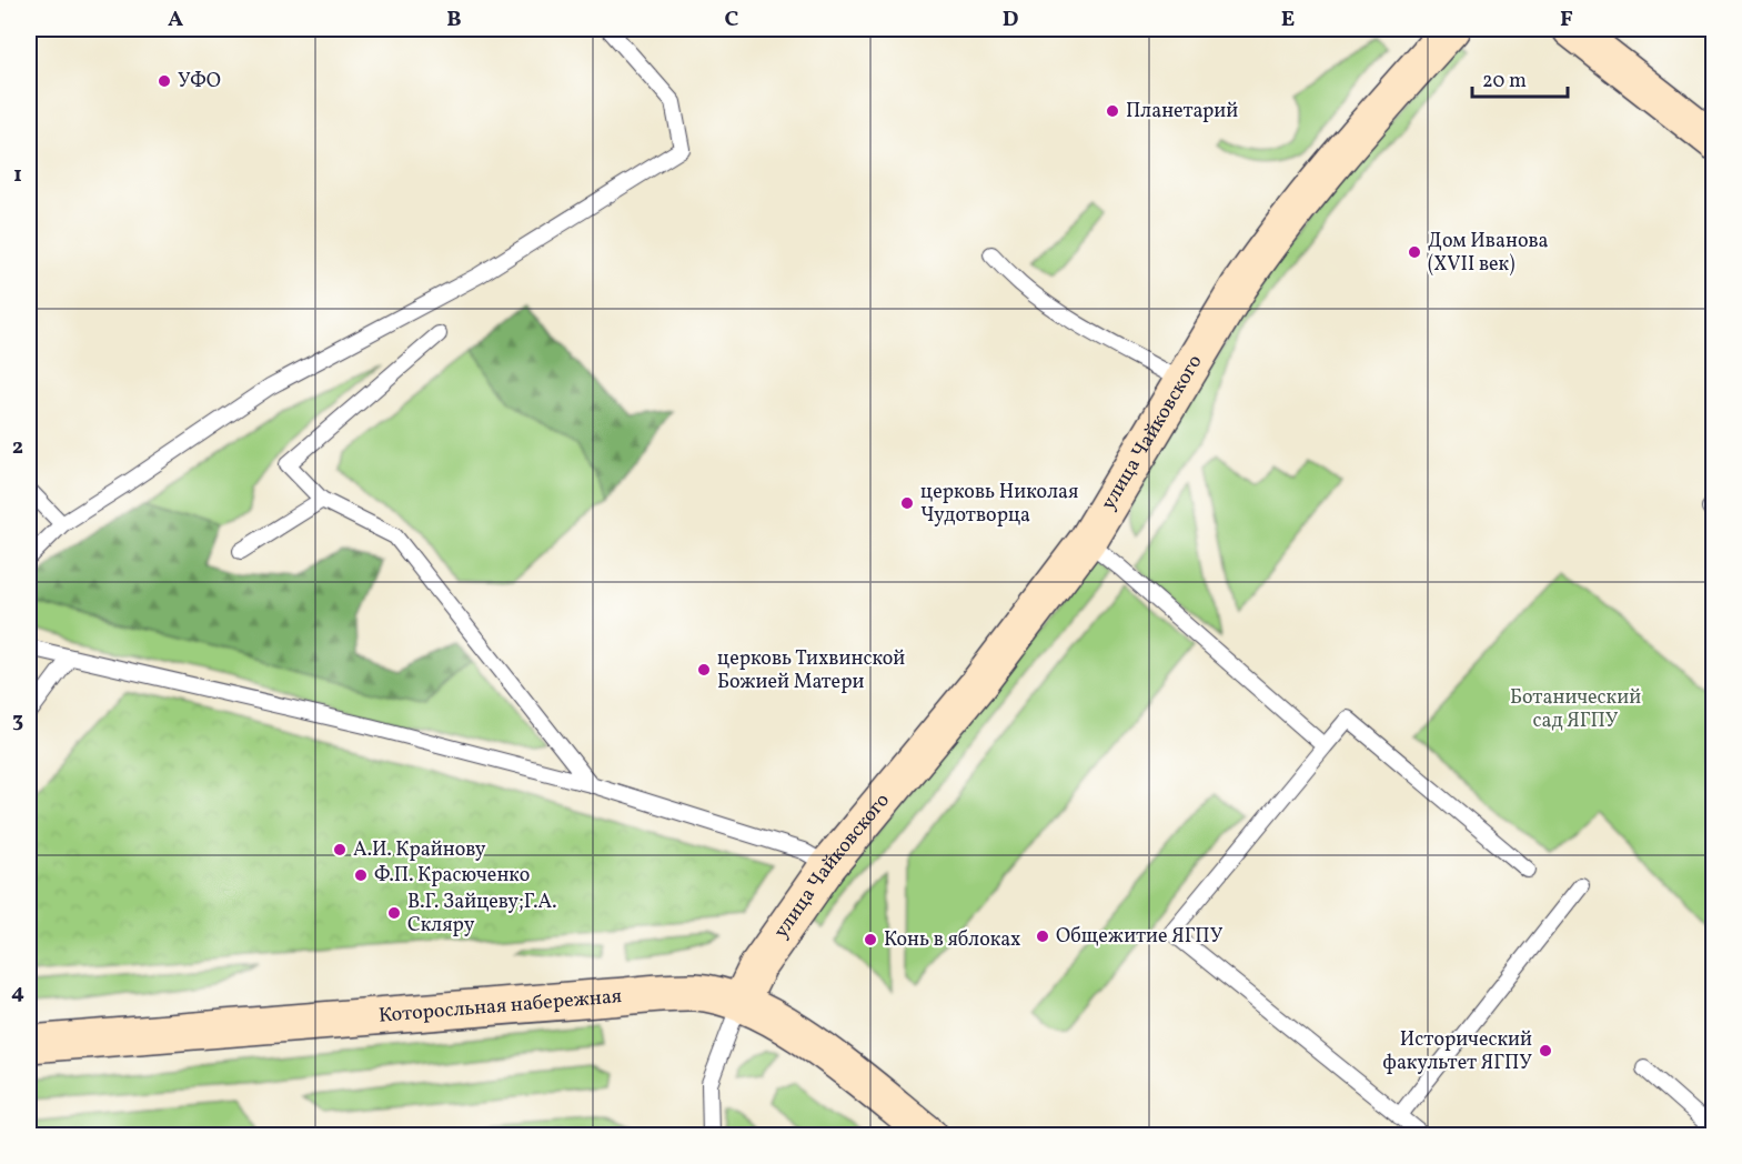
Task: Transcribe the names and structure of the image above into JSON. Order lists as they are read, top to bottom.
{
  "streets": {
    "main road": ["улица Чайковского", "Которосльная набережная"]
  },
  "crossings": [
    ["улица Чайковского", "Которосльная набережная"]
  ],
  "parks": ["Ботанический сад ЯГПУ"],
  "places": [
    "УФО",
    "Планетарий",
    "Дом Иванова (XVII век)",
    "церковь Николая Чудотворца",
    "церковь Тихвинской Божией Матери",
    "А.И. Крайнову",
    "Ф.П. Красюченко",
    "В.Г. Зайцеву;Г.А. Скляру",
    "Общежитие ЯГПУ",
    "Конь в яблоках",
    "Исторический факультет ЯГПУ"
  ],
  "scale_bar": "20 m",
  "grid": {
    "columns": [
      "A",
      "B",
      "C",
      "D",
      "E",
      "F"
    ],
    "rows": [
      "1",
      "2",
      "3",
      "4"
    ]
  }
}
